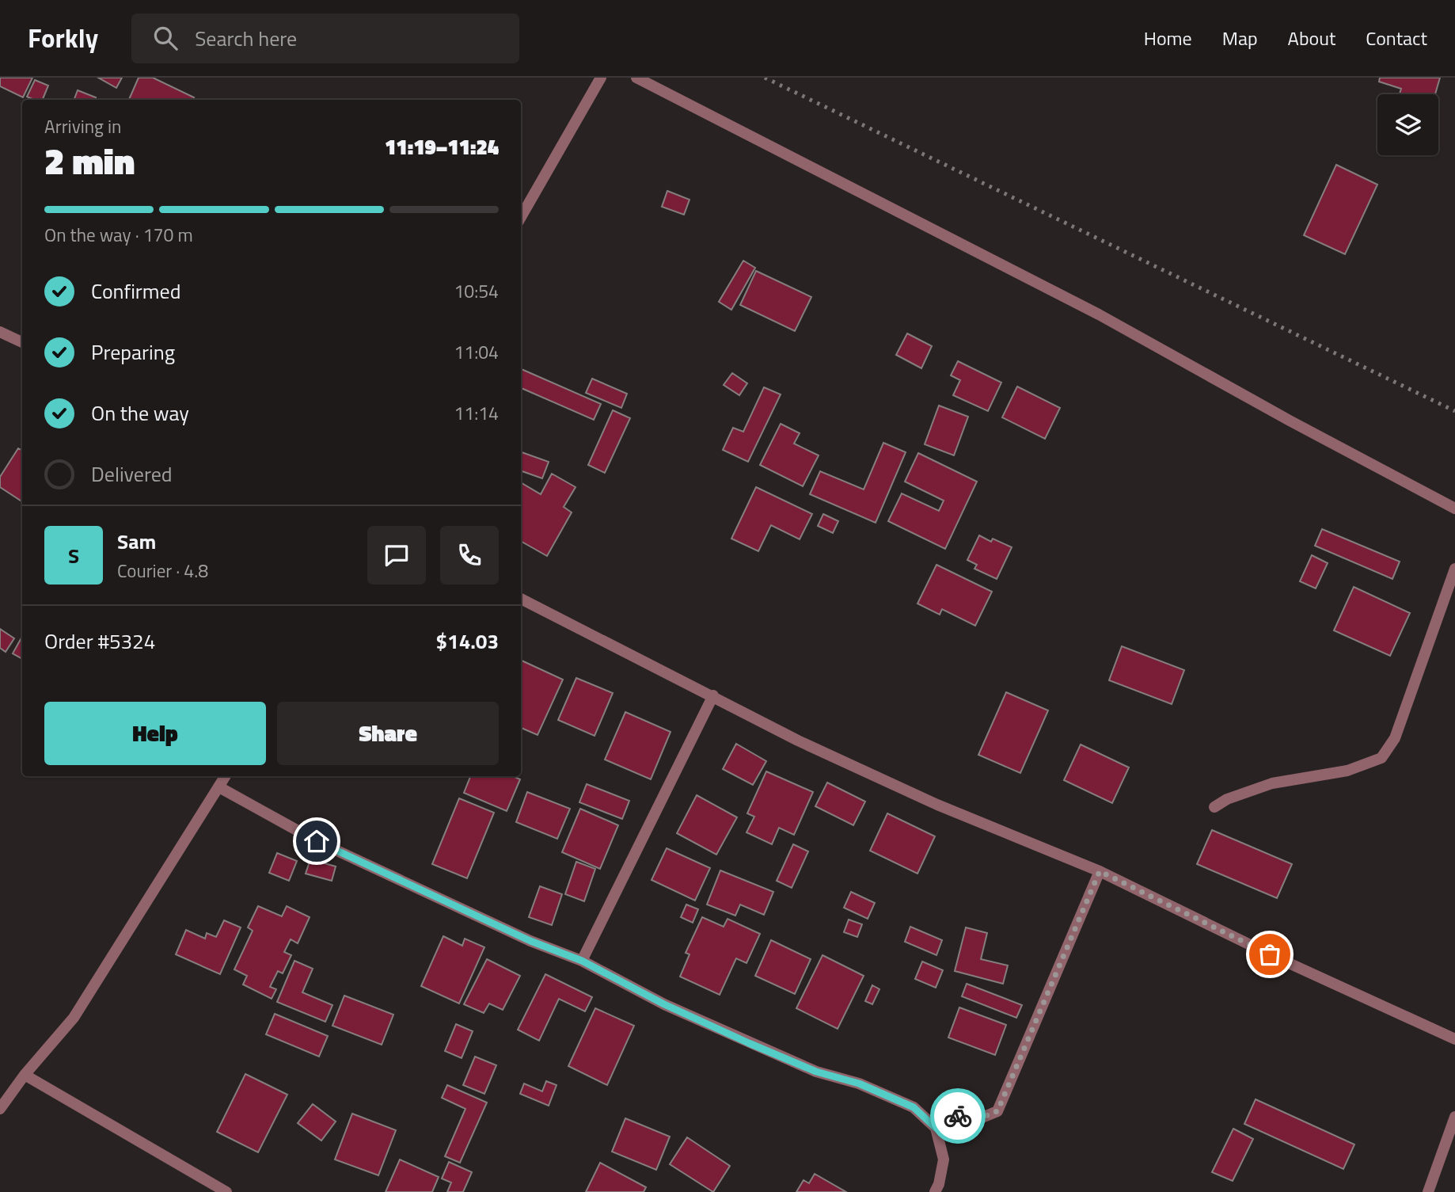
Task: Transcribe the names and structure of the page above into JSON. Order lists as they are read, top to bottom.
{
  "page": {
    "header": "Forkly",
    "search": "Search here",
    "nav": [
      "Home",
      "Map",
      "About",
      "Contact"
    ],
    "heading": ["2 min", "Arriving in", "11:19–11:24"],
    "panel": [
      "Sam",
      "Courier · 4.8",
      "Order #5324",
      "$14.03"
    ],
    "bar": "On the way · 170 m",
    "list": [
      ["Confirmed", "10:54"],
      ["Preparing", "11:04"],
      ["On the way", "11:14"],
      "Delivered"
    ],
    "round": "S",
    "buttons": ["Help", "Share"]
  }
}
